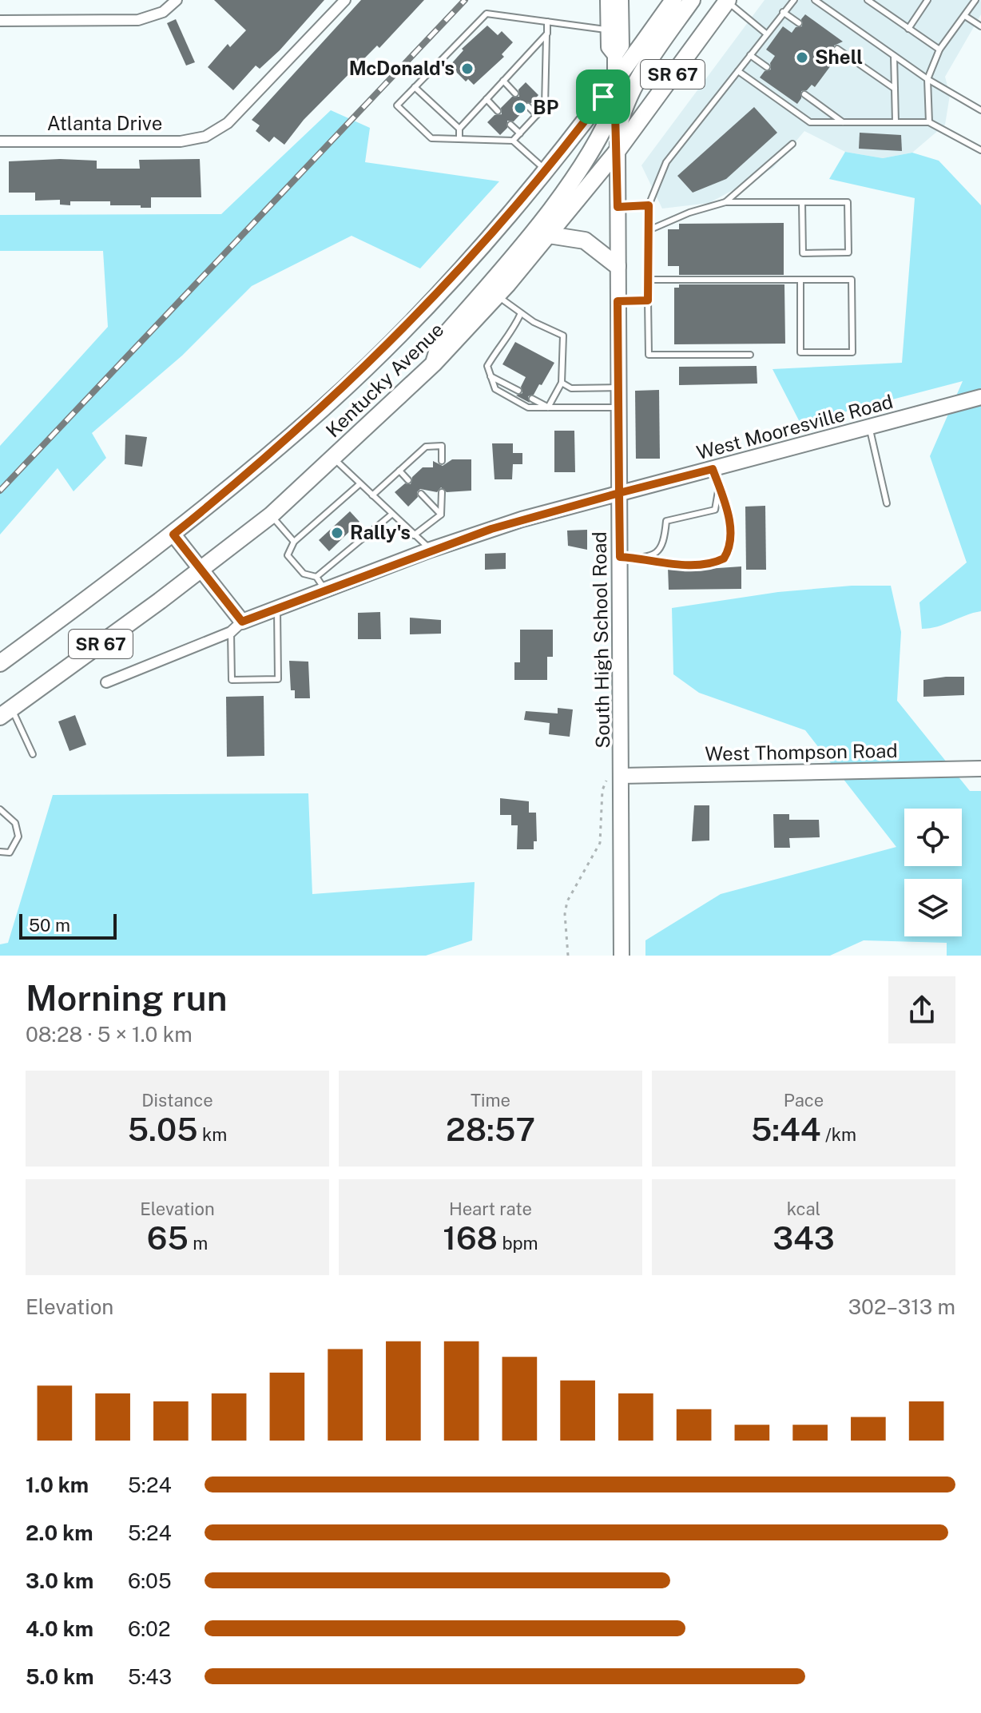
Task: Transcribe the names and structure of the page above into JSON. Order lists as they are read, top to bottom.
{
  "streets": {
    "main road": [
      "SR 67",
      "Kentucky Avenue",
      "West Mooresville Road",
      "South High School Road",
      "West Thompson Road"
    ],
    "street": ["Atlanta Drive"]
  },
  "crossings": [
    ["Kentucky Avenue", "South High School Road"],
    ["West Mooresville Road", "South High School Road"],
    ["South High School Road", "West Thompson Road"]
  ],
  "places": [
    "Shell",
    "McDonald's",
    "BP",
    "Rally's"
  ],
  "scale_bar": "50 m",
  "page": {
    "scale": "50 m",
    "heading": ["Morning run", "08:28 · 5 × 1.0 km"],
    "stats": [
      ["Distance", "5.05 km"],
      ["Time", "28:57"],
      ["Pace", "5:44 /km"],
      ["Elevation", "65 m"],
      ["Heart rate", "168 bpm"],
      ["kcal", "343"]
    ],
    "chart": ["Elevation", "302–313 m"],
    "list": [
      {
        "name": "1.0 km",
        "note": "5:24"
      },
      {
        "name": "2.0 km",
        "note": "5:24"
      },
      {
        "name": "3.0 km",
        "note": "6:05"
      },
      {
        "name": "4.0 km",
        "note": "6:02"
      },
      {
        "name": "5.0 km",
        "note": "5:43"
      }
    ]
  }
}
